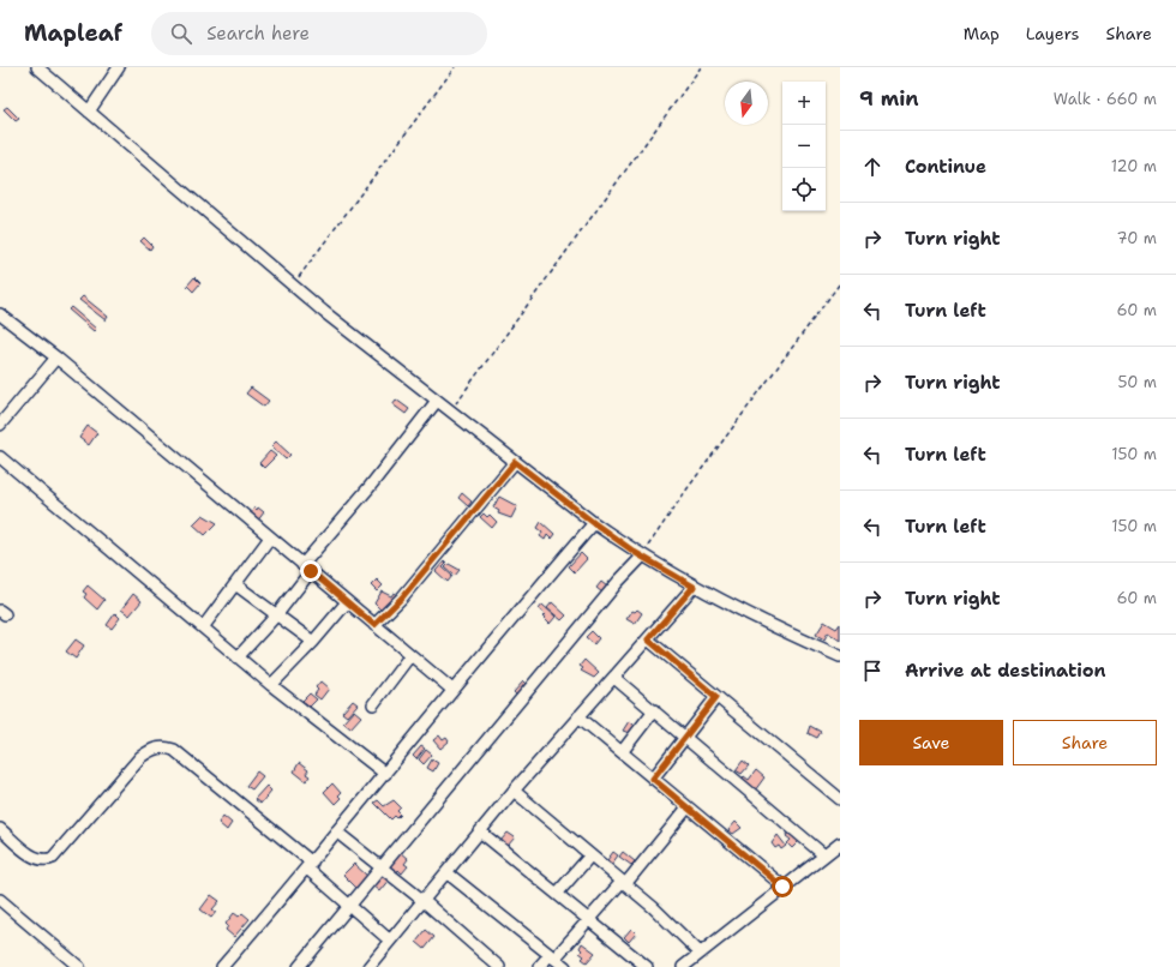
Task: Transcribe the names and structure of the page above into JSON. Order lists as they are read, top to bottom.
{
  "north": "bottom",
  "page": {
    "header": "Mapleaf",
    "search": "Search here",
    "nav": ["Map", "Layers", "Share"],
    "heading": ["9 min", "Walk · 660 m"],
    "map_buttons": ["+", "−"],
    "list": [
      ["Continue", "120 m"],
      ["Turn right", "70 m"],
      ["Turn left", "60 m"],
      ["Turn right", "50 m"],
      ["Turn left", "150 m"],
      ["Turn left", "150 m"],
      ["Turn right", "60 m"],
      "Arrive at destination"
    ],
    "buttons": ["Save", "Share"]
  }
}
